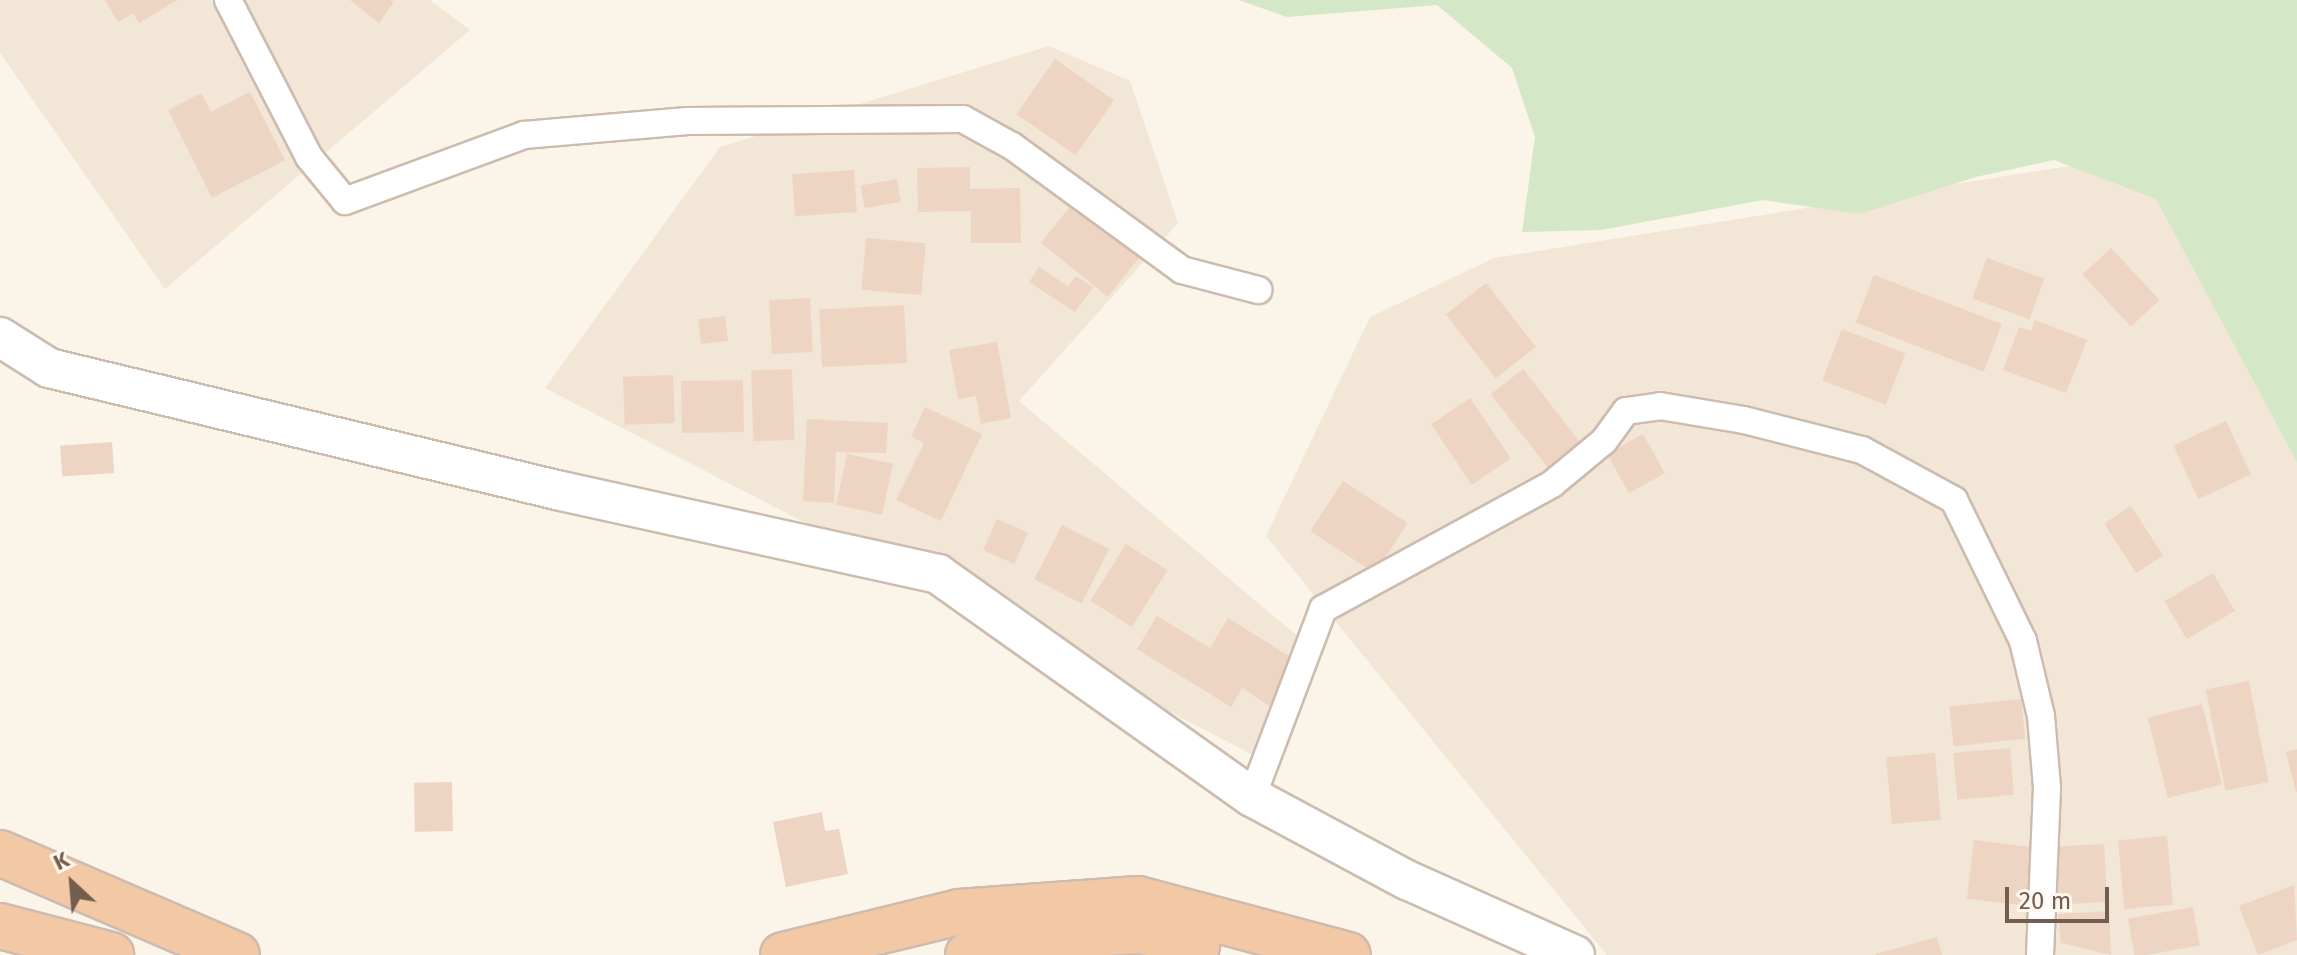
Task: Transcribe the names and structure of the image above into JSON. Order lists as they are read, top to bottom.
{
  "scale_bar": "20 m",
  "north": "top left"
}
